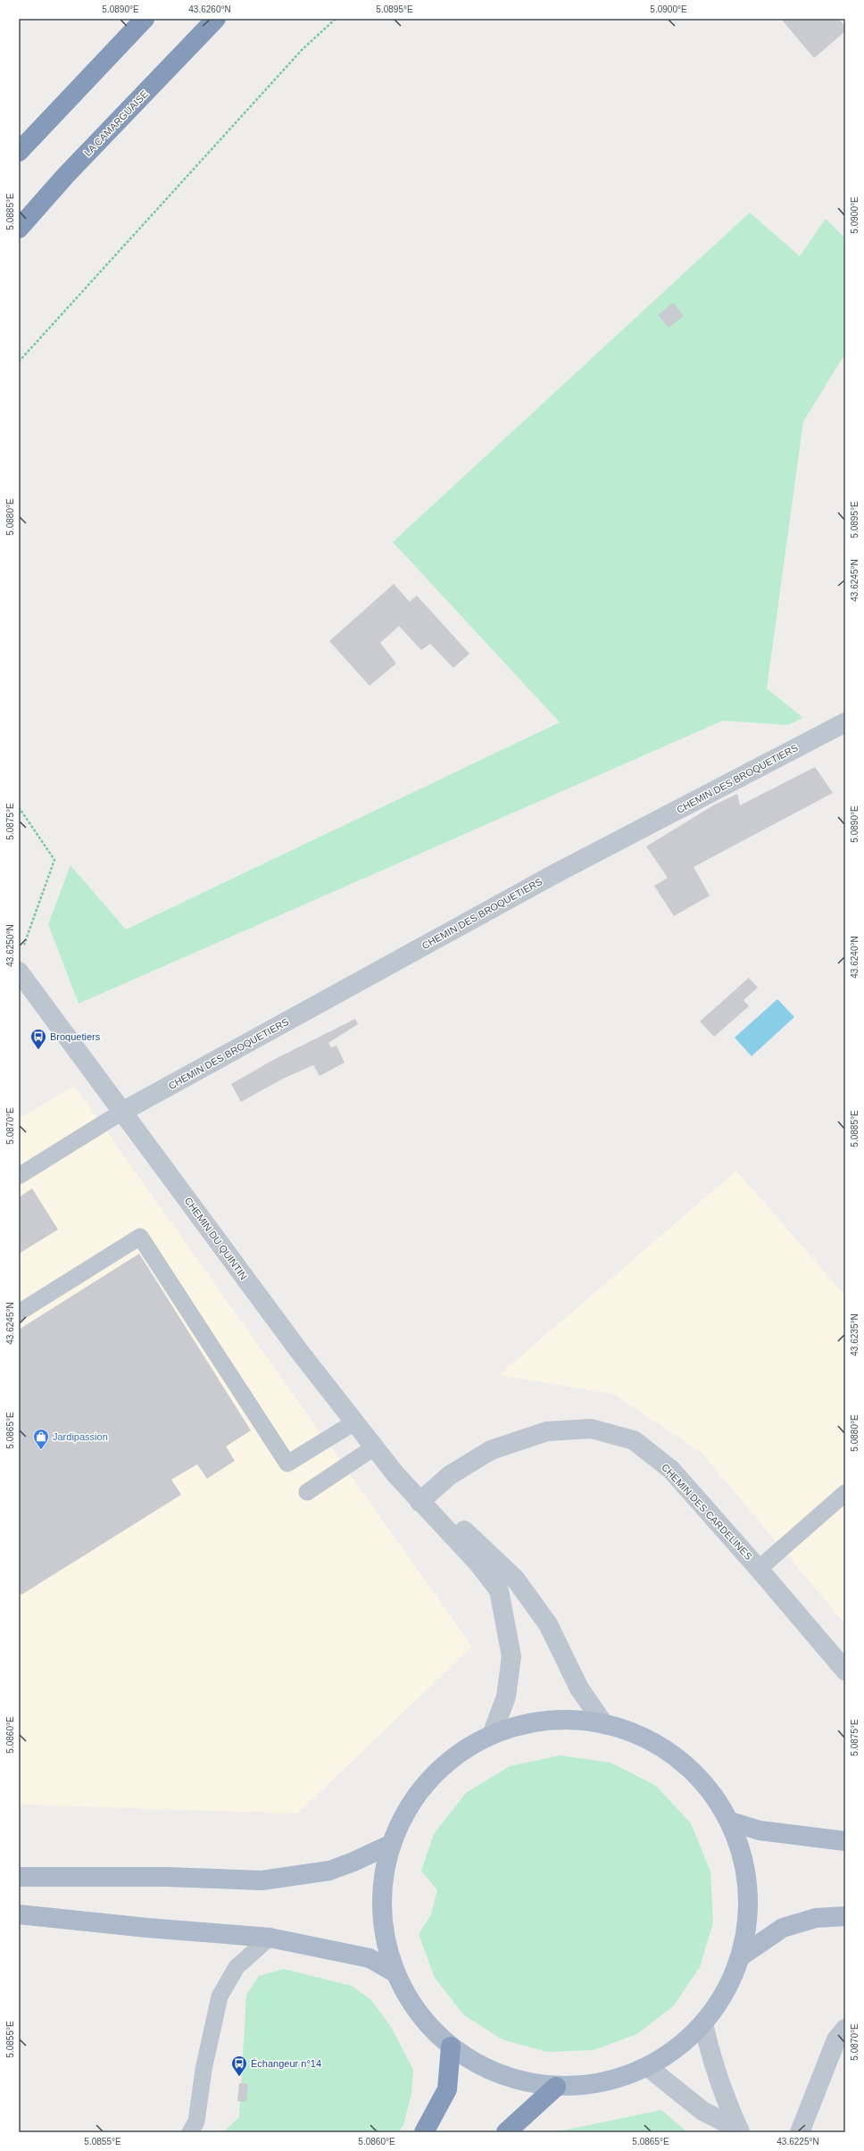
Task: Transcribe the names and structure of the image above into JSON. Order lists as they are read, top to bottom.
{
  "streets": {
    "highway": ["LA CAMARGUAISE"],
    "street": ["CHEMIN DES BROQUETIERS", "CHEMIN DU QUINTIN", "CHEMIN DES CARDELINES"]
  },
  "crossings": [
    ["CHEMIN DES BROQUETIERS", "CHEMIN DU QUINTIN"],
    ["CHEMIN DU QUINTIN", "CHEMIN DES CARDELINES"]
  ],
  "places": {
    "bus stop": ["Broquetiers", "Échangeur n°14"],
    "shop": ["Jardipassion"]
  },
  "coordinates": [
    "5.0890°E",
    "43.6260°N",
    "5.0895°E",
    "5.0900°E",
    "5.0885°E",
    "5.0880°E",
    "43.6245°N",
    "5.0875°E",
    "43.6250°N",
    "43.6240°N",
    "5.0870°E",
    "43.6235°N",
    "5.0865°E",
    "5.0860°E",
    "5.0855°E",
    "43.6225°N"
  ]
}
